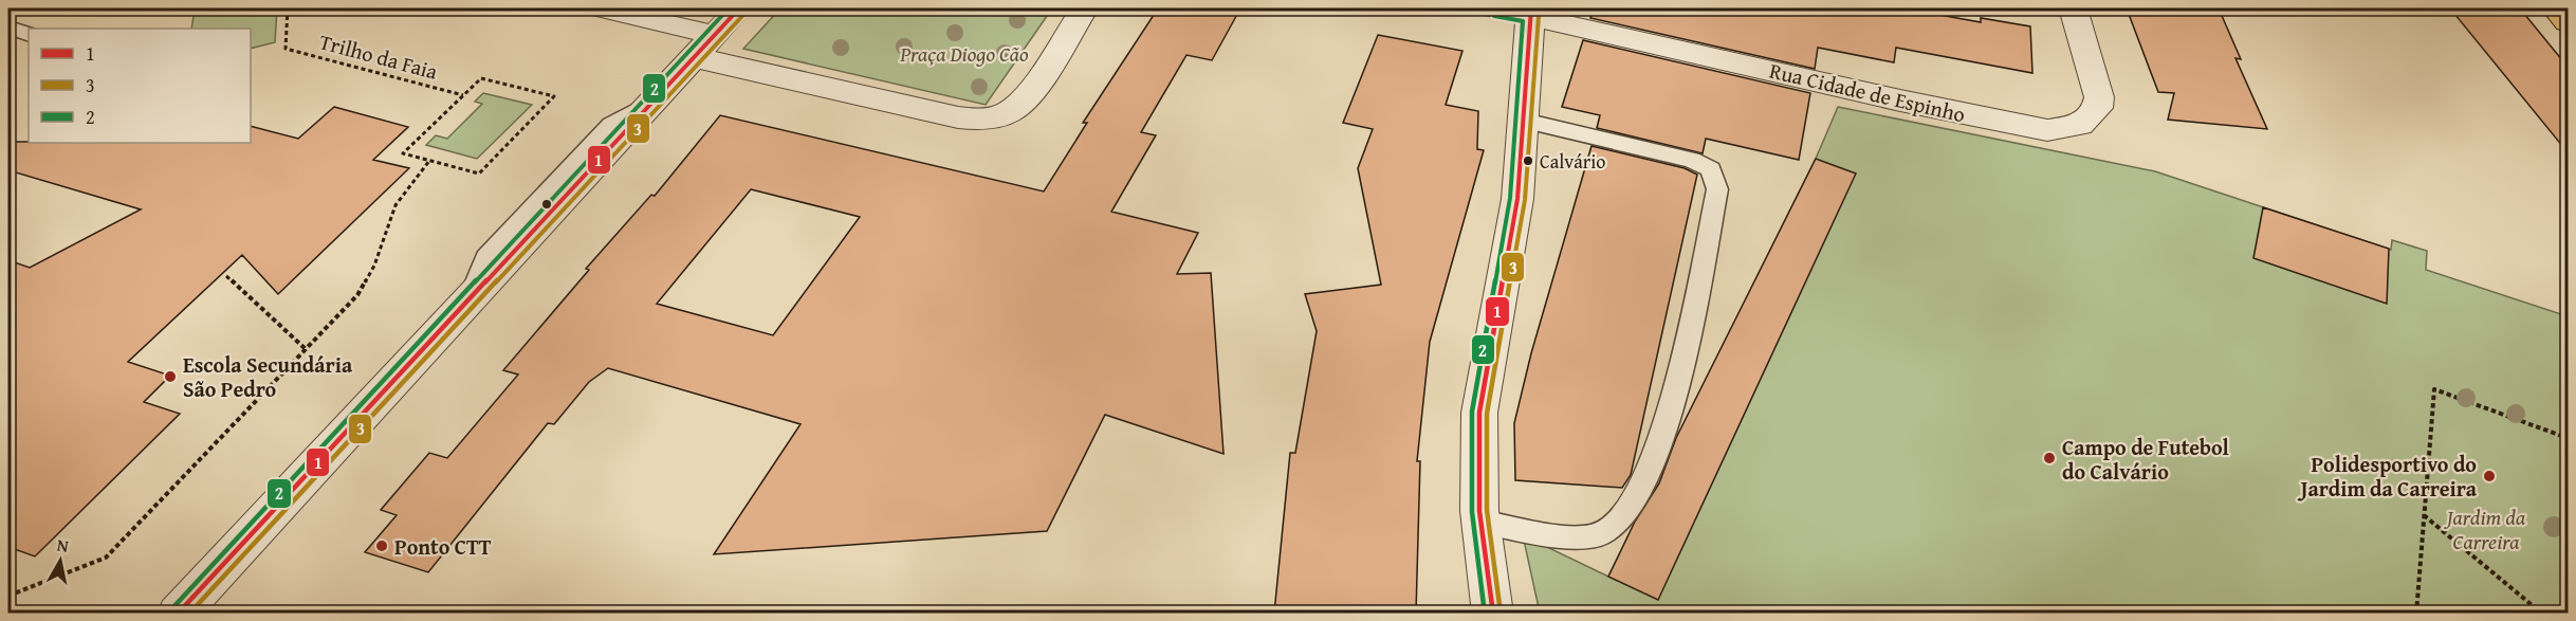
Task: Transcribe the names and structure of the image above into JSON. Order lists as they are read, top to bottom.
{
  "streets": {
    "street": ["Rua Cidade de Espinho"],
    "path": ["Trilho da Faia"]
  },
  "parks": ["Praça Diogo Cão", "Jardim da Carreira"],
  "places": [
    "Calvário",
    "Escola Secundária São Pedro",
    "Campo de Futebol do Calvário",
    "Polidesportivo do Jardim da Carreira",
    "Ponto CTT"
  ],
  "lines": ["transit line 1", "transit line 2", "transit line 3"],
  "legend": ["1", "3", "2"],
  "north": "top"
}
